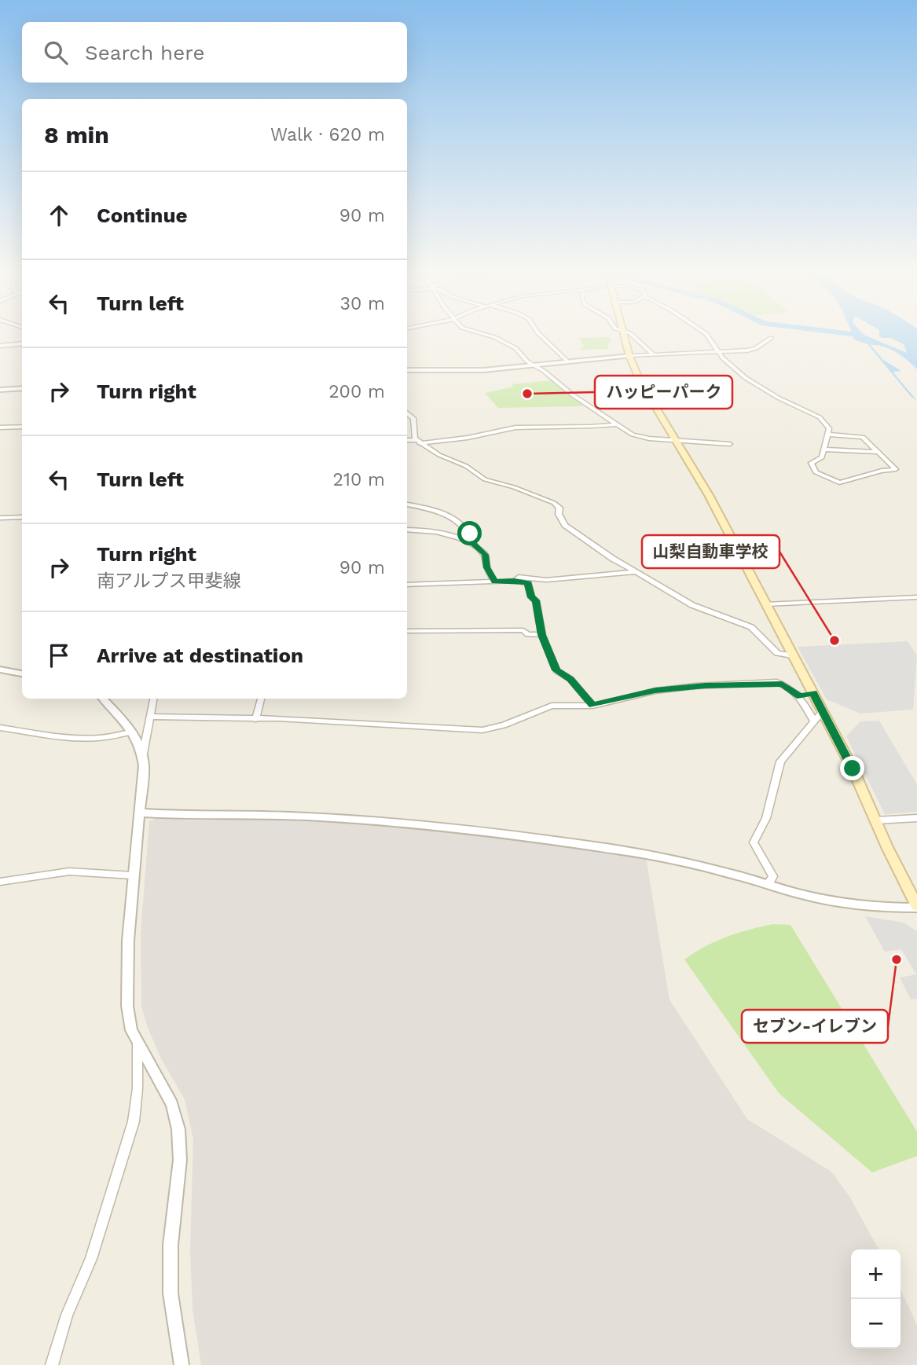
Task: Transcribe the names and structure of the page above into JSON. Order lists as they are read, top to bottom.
{
  "places": ["ハッピーパーク", "山梨自動車学校", "セブン-イレブン"],
  "page": {
    "search": "Search here",
    "heading": ["8 min", "Walk · 620 m"],
    "list": [
      ["Continue", "90 m"],
      ["Turn left", "30 m"],
      ["Turn right", "200 m"],
      ["Turn left", "210 m"],
      ["Turn right", "南アルプス甲斐線", "90 m"],
      "Arrive at destination"
    ],
    "map_buttons": ["+", "−"]
  }
}
